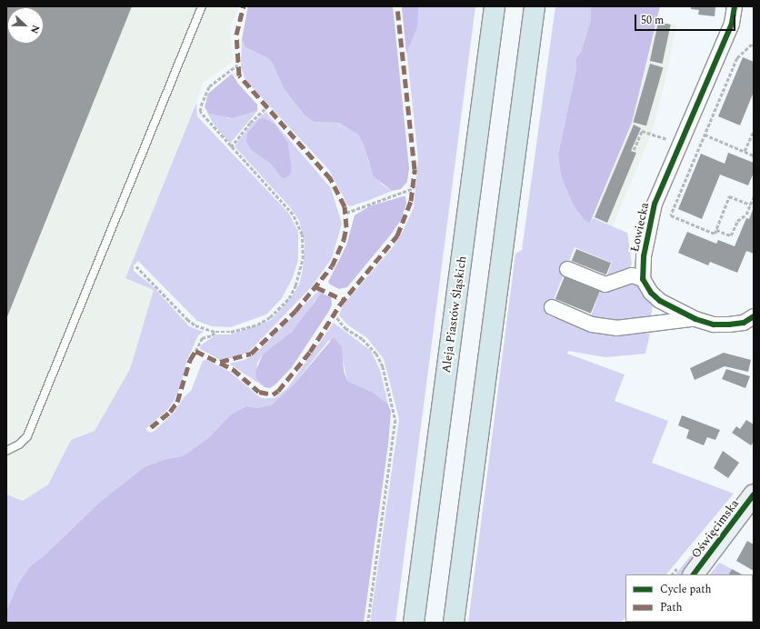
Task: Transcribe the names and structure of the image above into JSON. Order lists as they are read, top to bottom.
{
  "streets": {
    "highway": ["Aleja Piastów Śląskich"],
    "street": ["Łowiecka", "Oświęcimska"]
  },
  "legend": ["Cycle path", "Path"],
  "scale_bar": "50 m",
  "north": "right"
}
